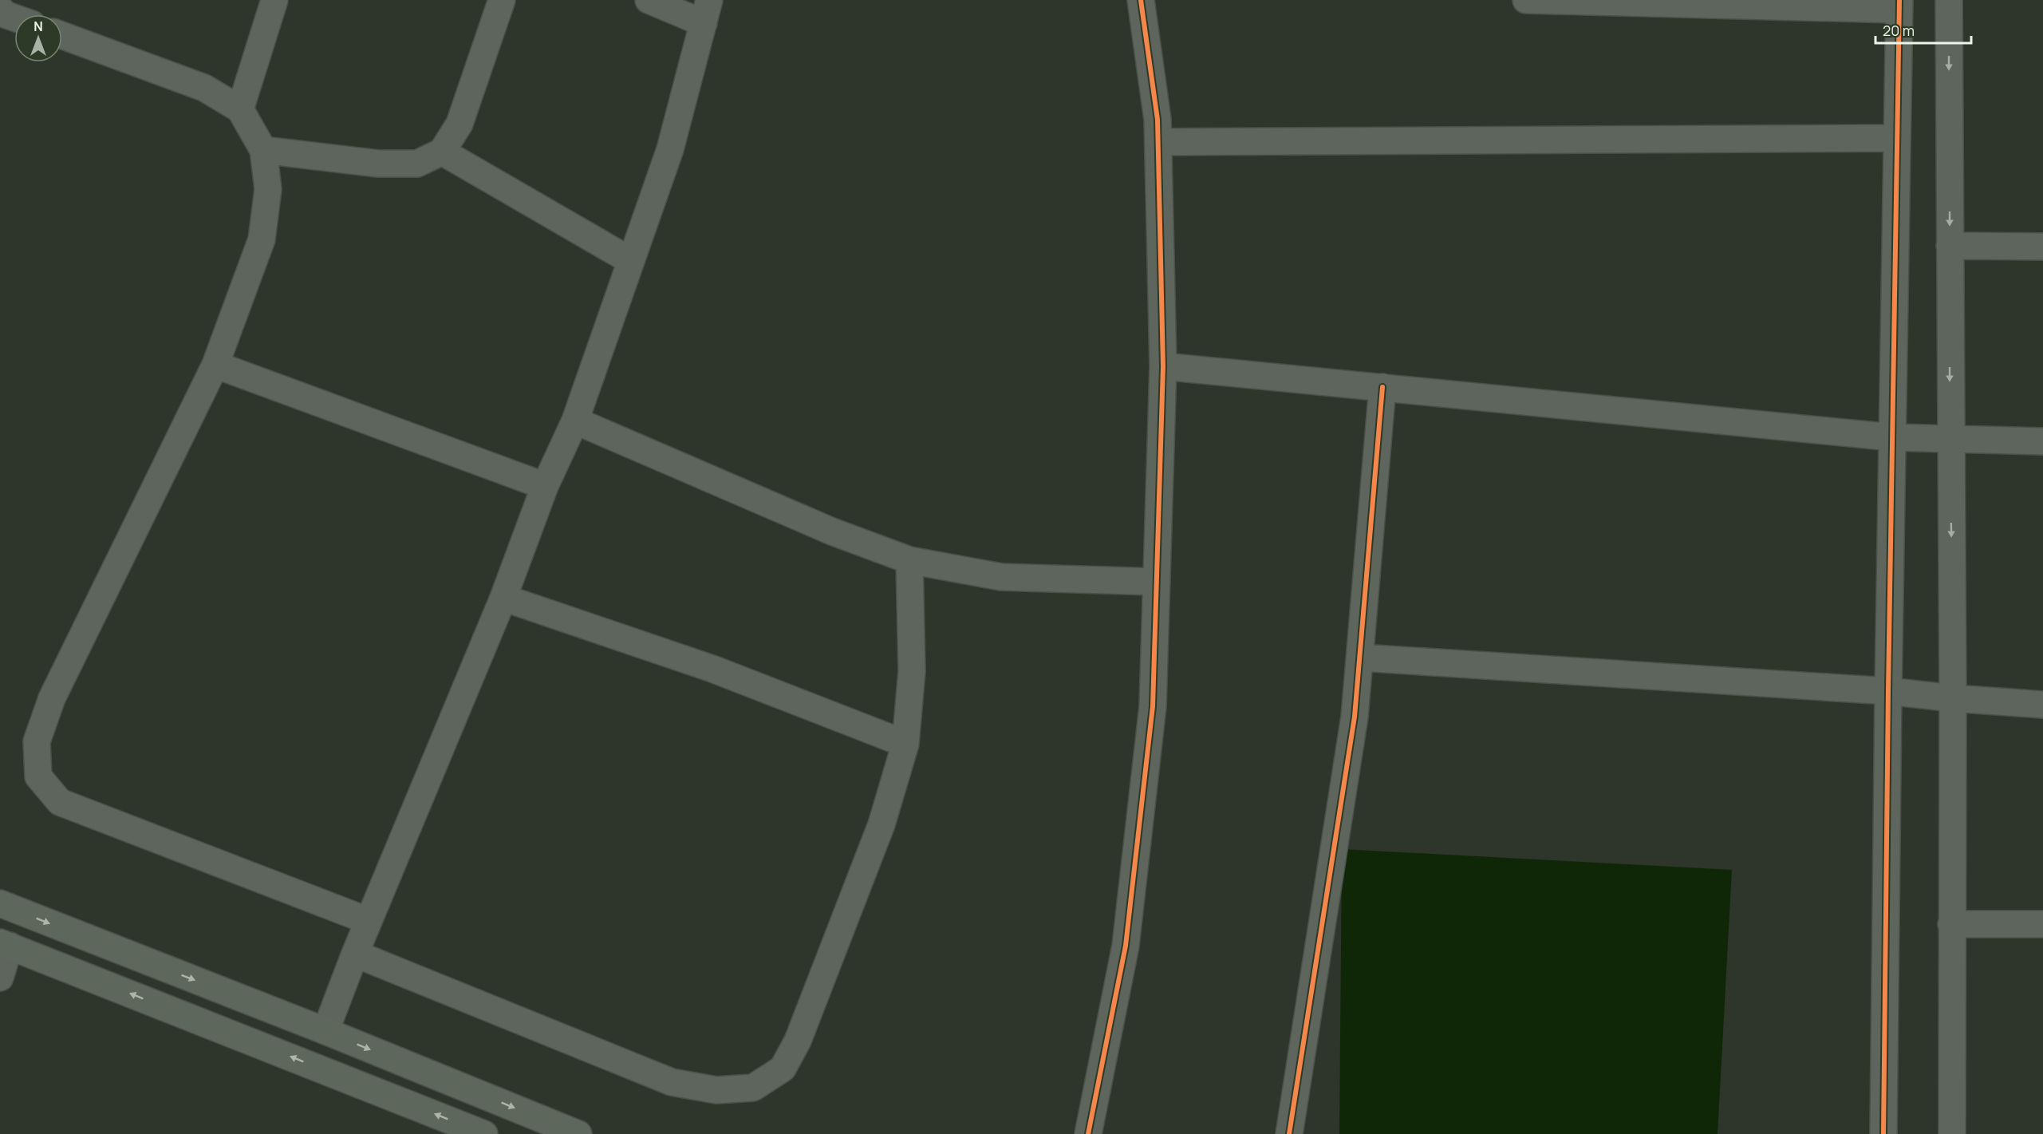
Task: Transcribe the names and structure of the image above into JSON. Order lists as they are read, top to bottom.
{
  "scale_bar": "20 m",
  "north": "top"
}
